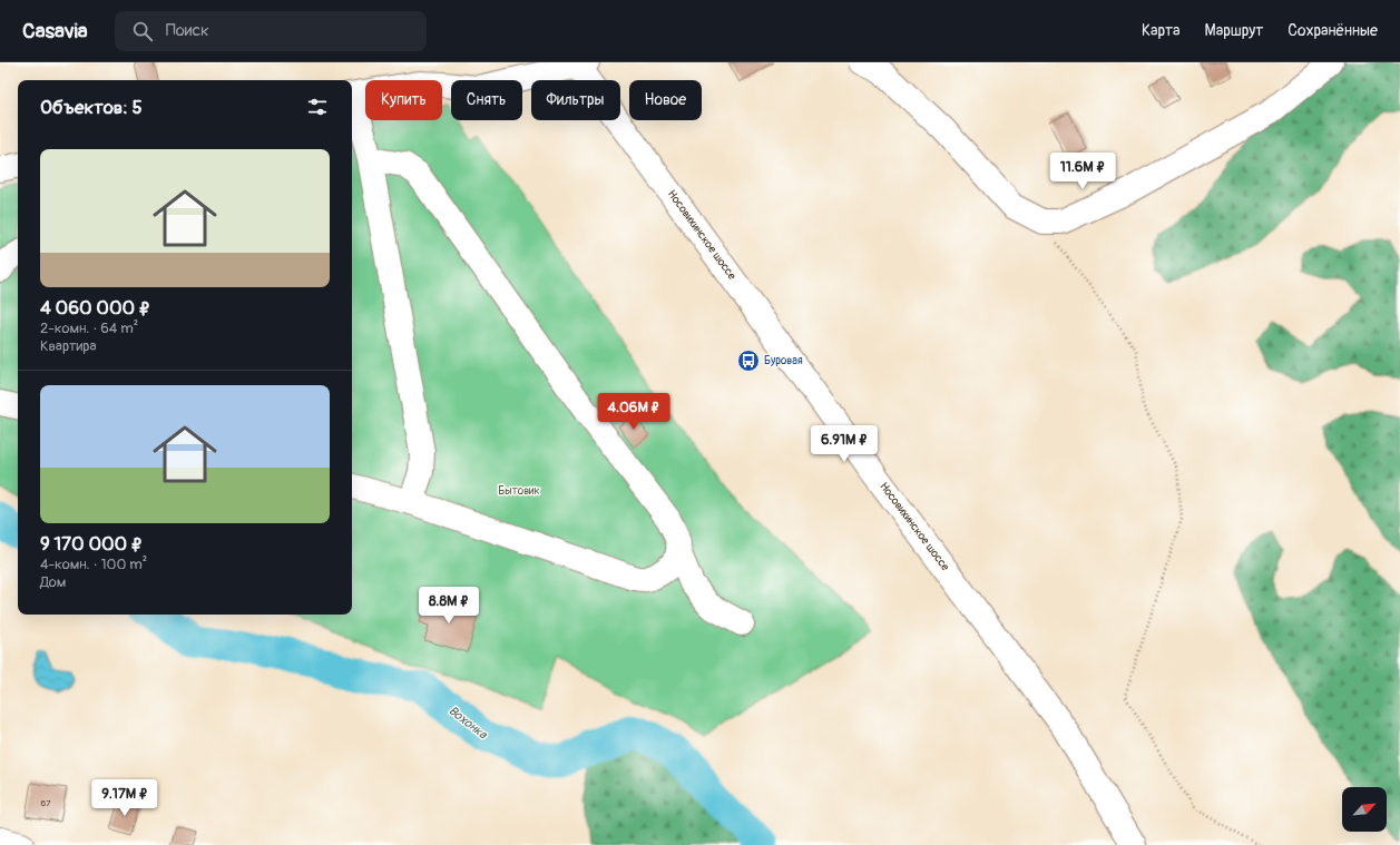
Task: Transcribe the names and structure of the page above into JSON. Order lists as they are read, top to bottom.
{
  "streets": {
    "street": ["Носовихинское шоссе"]
  },
  "water": ["Вохонка"],
  "parks": ["Бытовик"],
  "places": {
    "bus stop": ["Буровая"]
  },
  "house_numbers": ["67"],
  "north": "top right",
  "page": {
    "header": "Casavia",
    "search": "Поиск",
    "nav": ["Карта", "Маршрут", "Сохранённые"],
    "chip": [
      "Купить",
      "Снять",
      "Фильтры",
      "Новое"
    ],
    "heading": "Объектов: 5",
    "list": [
      {
        "name": "4 060 000 ₽",
        "note": "2-комн. · 64 m² · Квартира"
      },
      {
        "name": "9 170 000 ₽",
        "note": "4-комн. · 100 m² · Дом"
      }
    ],
    "price": [
      "11.6M ₽",
      "4.06M ₽",
      "6.91M ₽",
      "8.8M ₽",
      "9.17M ₽"
    ]
  }
}
